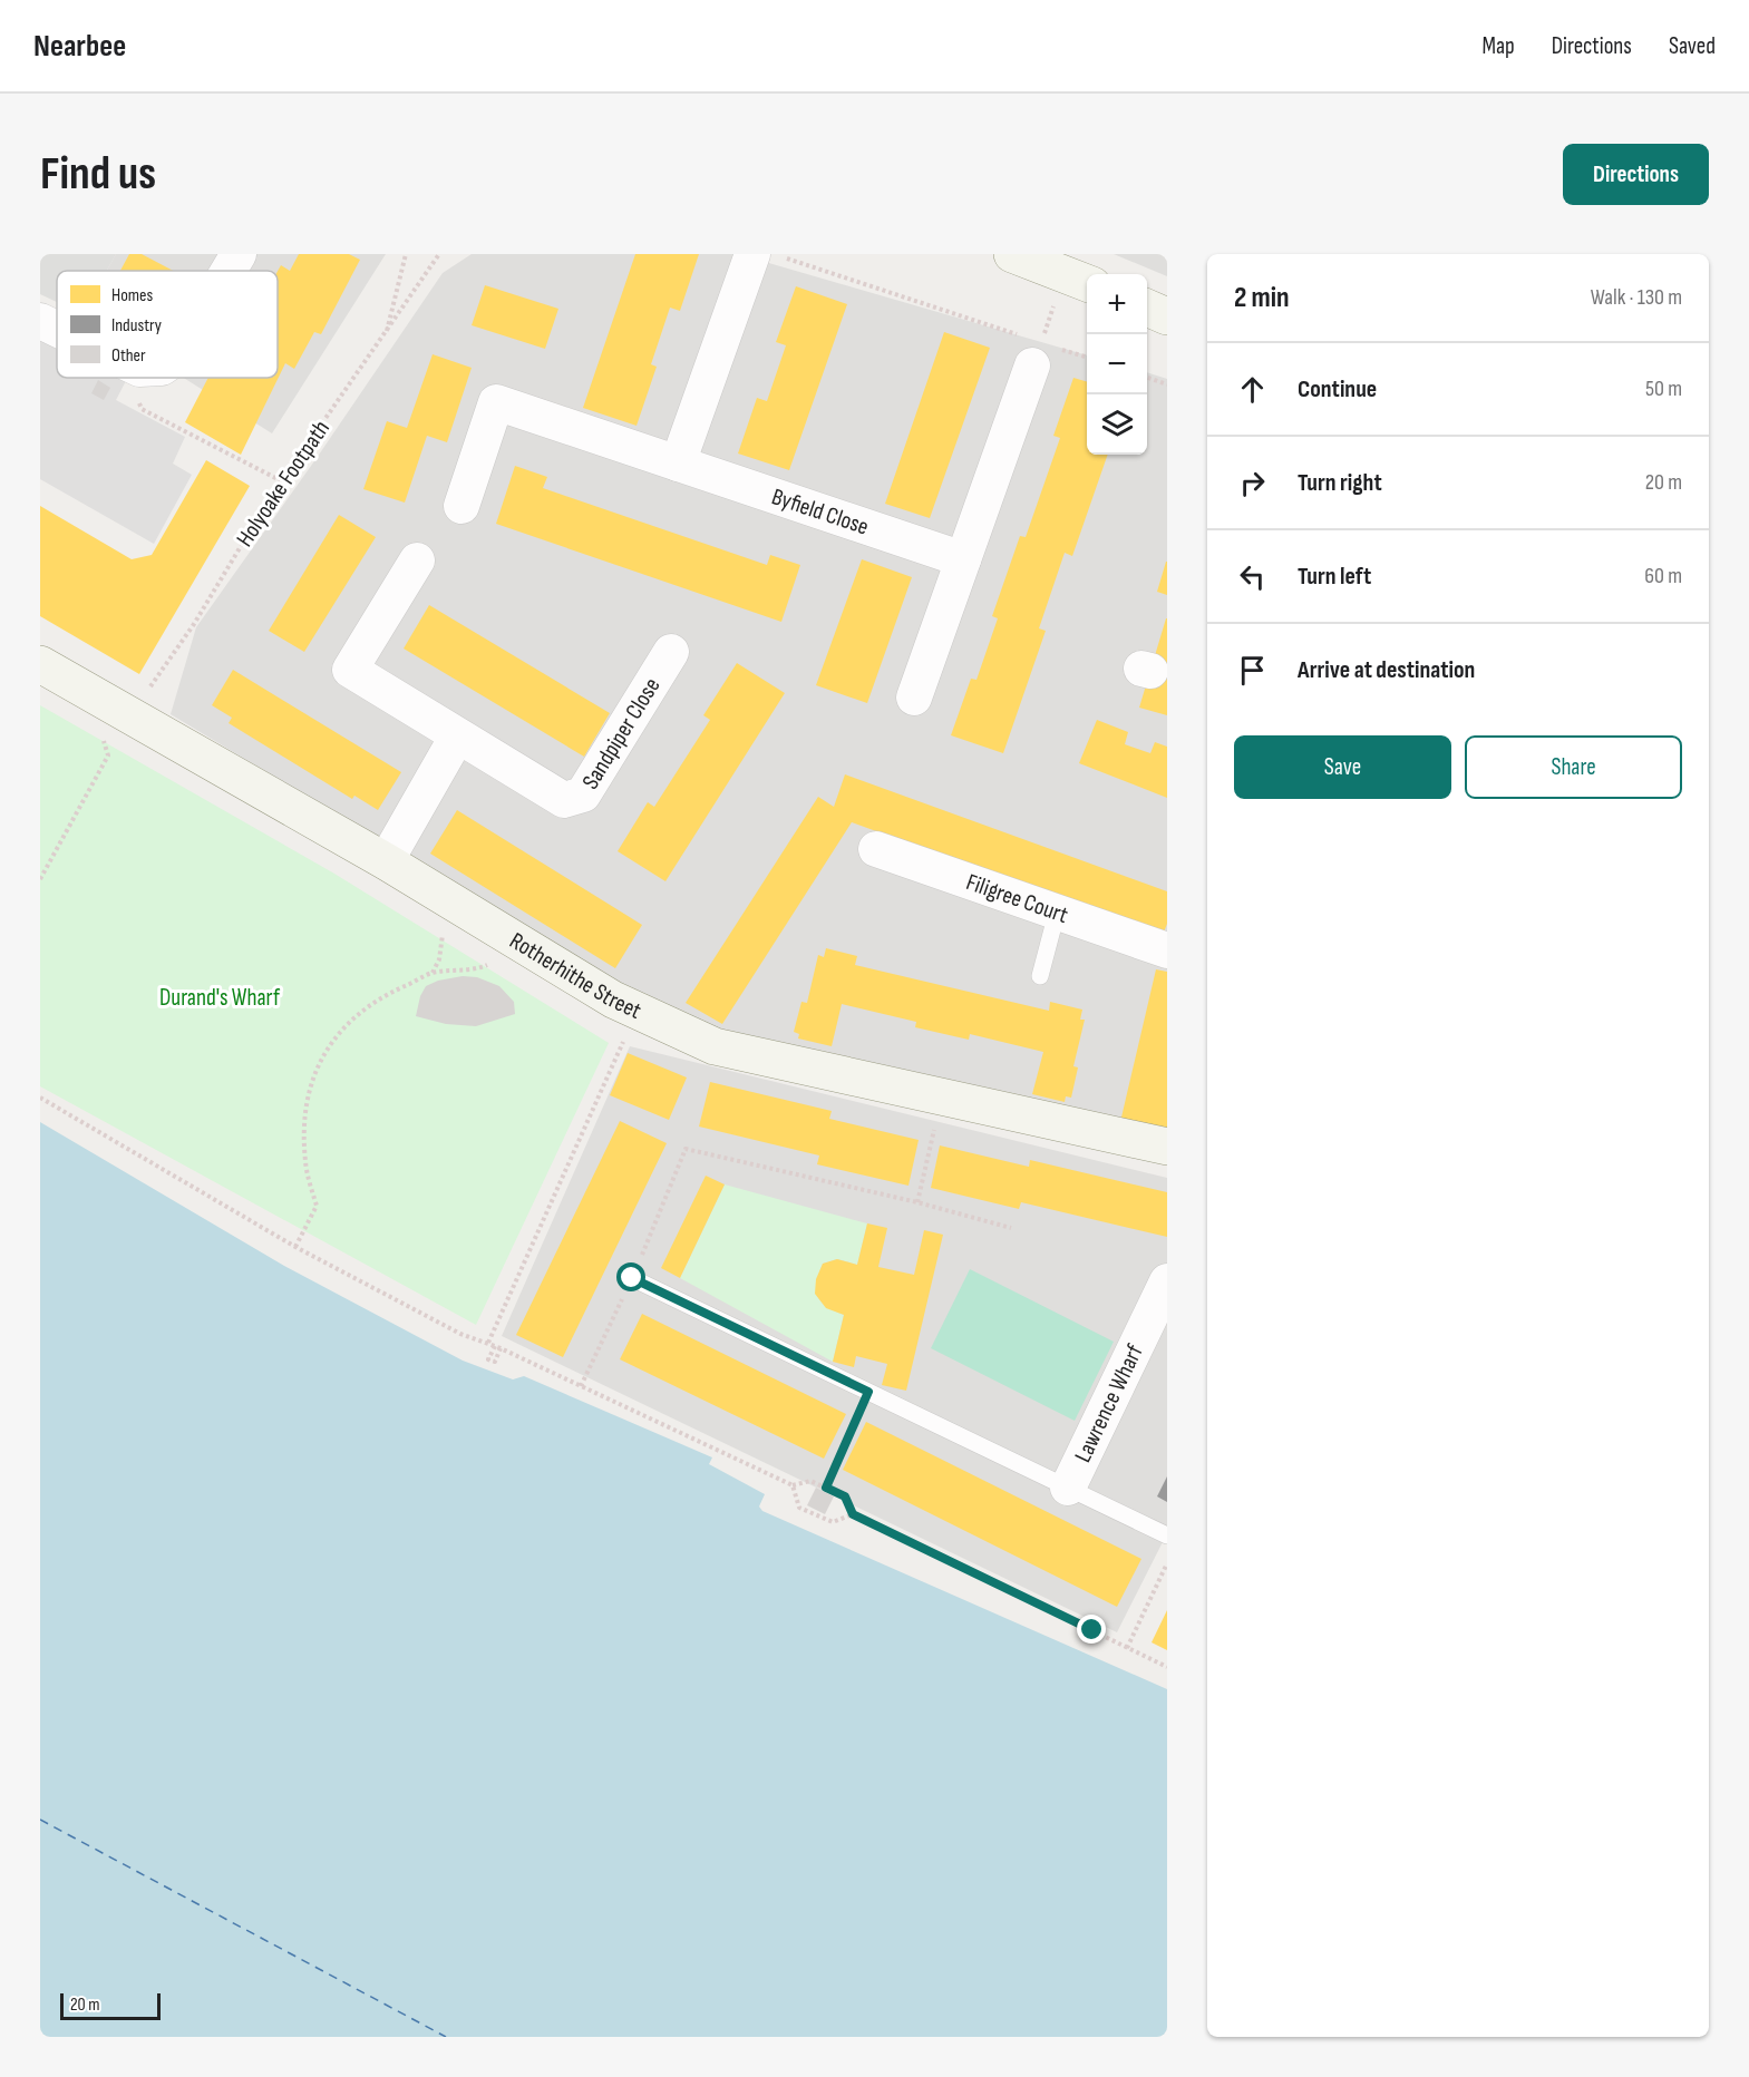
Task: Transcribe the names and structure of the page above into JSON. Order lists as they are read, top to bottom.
{
  "streets": {
    "street": [
      "Byfield Close",
      "Sandpiper Close",
      "Filigree Court",
      "Rotherhithe Street",
      "Lawrence Wharf"
    ],
    "path": ["Holyoake Footpath"]
  },
  "parks": ["Durand's Wharf"],
  "legend": ["Homes", "Industry", "Other"],
  "scale_bar": "20 m",
  "page": {
    "header": "Nearbee",
    "nav": ["Map", "Directions", "Saved"],
    "buttons": [
      "Directions",
      ["Save", "Share"]
    ],
    "title": "Find us",
    "heading": ["2 min", "Walk · 130 m"],
    "map_buttons": ["+", "−"],
    "list": [
      ["Continue", "50 m"],
      ["Turn right", "20 m"],
      ["Turn left", "60 m"],
      "Arrive at destination"
    ],
    "scale": "20 m"
  }
}
